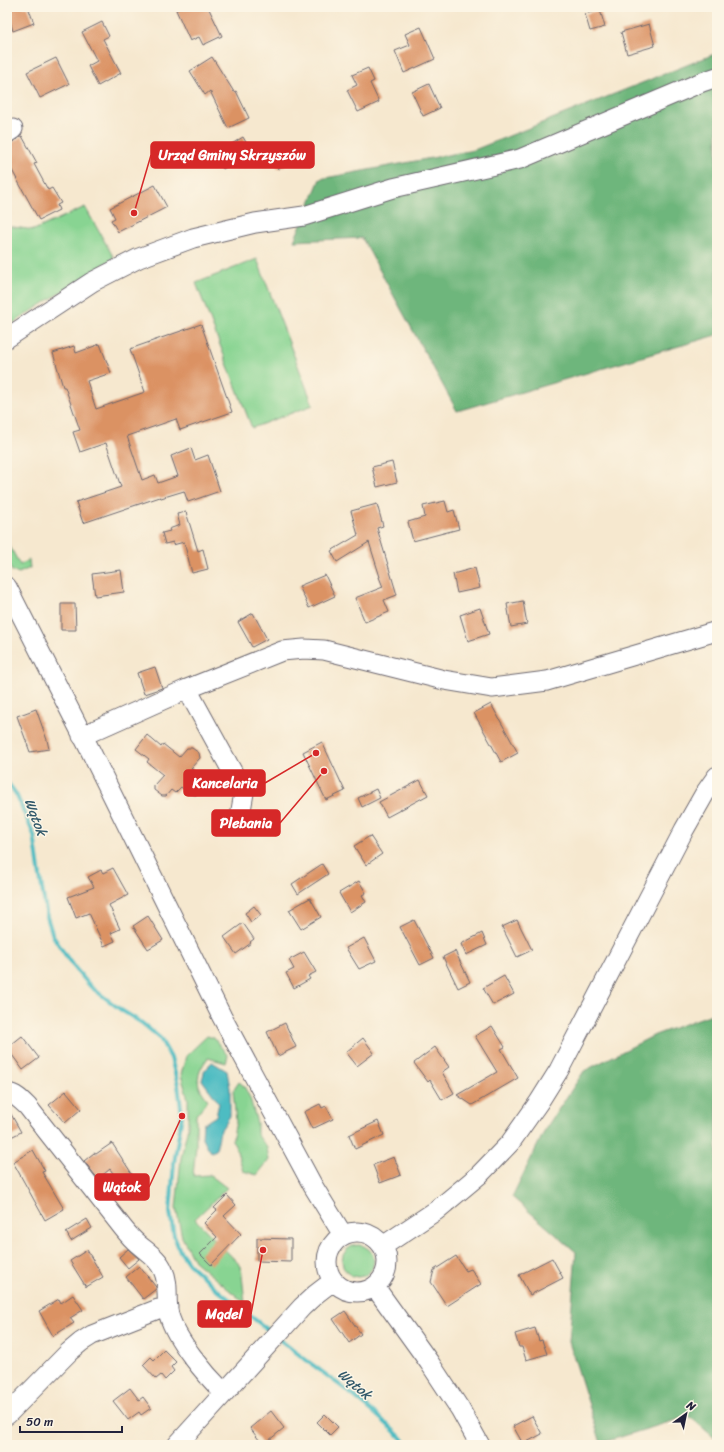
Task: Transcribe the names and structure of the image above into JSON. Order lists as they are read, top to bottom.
{
  "water": ["Wątok"],
  "places": [
    "Urząd Gminy Skrzyszów",
    "Kancelaria",
    "Plebania",
    "Wątok",
    "Mądel"
  ],
  "scale_bar": "50 m",
  "north": "top right"
}
